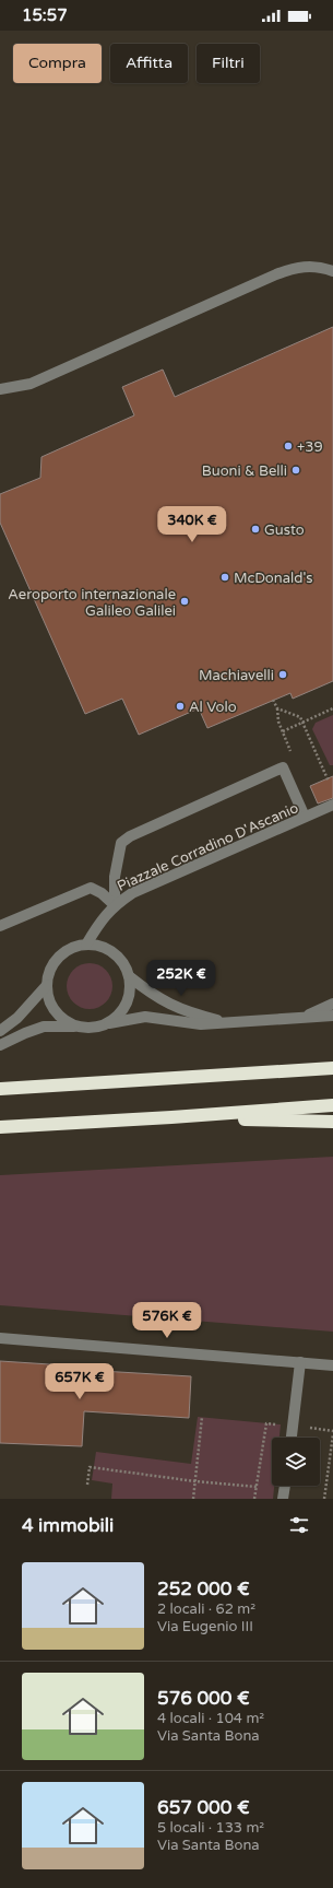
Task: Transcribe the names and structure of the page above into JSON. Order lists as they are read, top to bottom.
{
  "streets": {
    "street": ["Piazzale Corradino D'Ascanio"]
  },
  "places": [
    "+39",
    "Buoni & Belli",
    "Gusto",
    "McDonald's",
    "Aeroporto internazionale Galileo Galilei",
    "Machiavelli",
    "Al Volo"
  ],
  "page": {
    "status": "15:57",
    "chip": ["Compra", "Affitta", "Filtri"],
    "price": [
      "340K €",
      "252K €",
      "576K €",
      "657K €"
    ],
    "heading": "4 immobili",
    "list": [
      {
        "name": "252 000 €",
        "note": "2 locali · 62 m² · Via Eugenio III"
      },
      {
        "name": "576 000 €",
        "note": "4 locali · 104 m² · Via Santa Bona"
      },
      {
        "name": "657 000 €",
        "note": "5 locali · 133 m² · Via Santa Bona"
      }
    ]
  }
}
